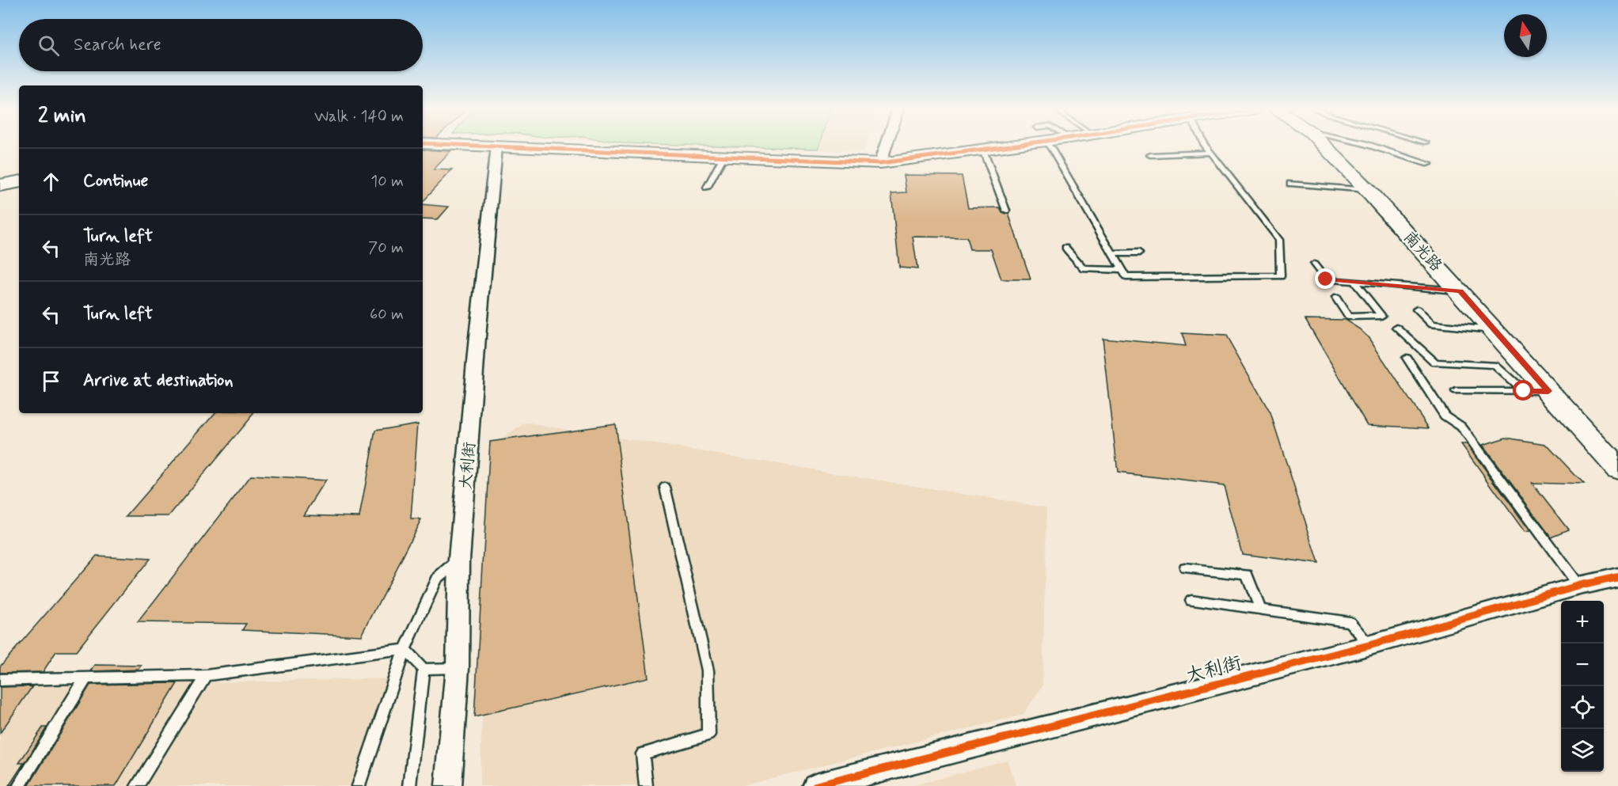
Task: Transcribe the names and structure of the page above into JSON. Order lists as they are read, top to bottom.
{
  "streets": {
    "street": ["南光路", "大利街"]
  },
  "north": "top",
  "page": {
    "search": "Search here",
    "heading": ["2 min", "Walk · 140 m"],
    "list": [
      ["Continue", "10 m"],
      ["Turn left", "南光路", "70 m"],
      ["Turn left", "60 m"],
      "Arrive at destination"
    ],
    "map_buttons": ["+", "−"]
  }
}
